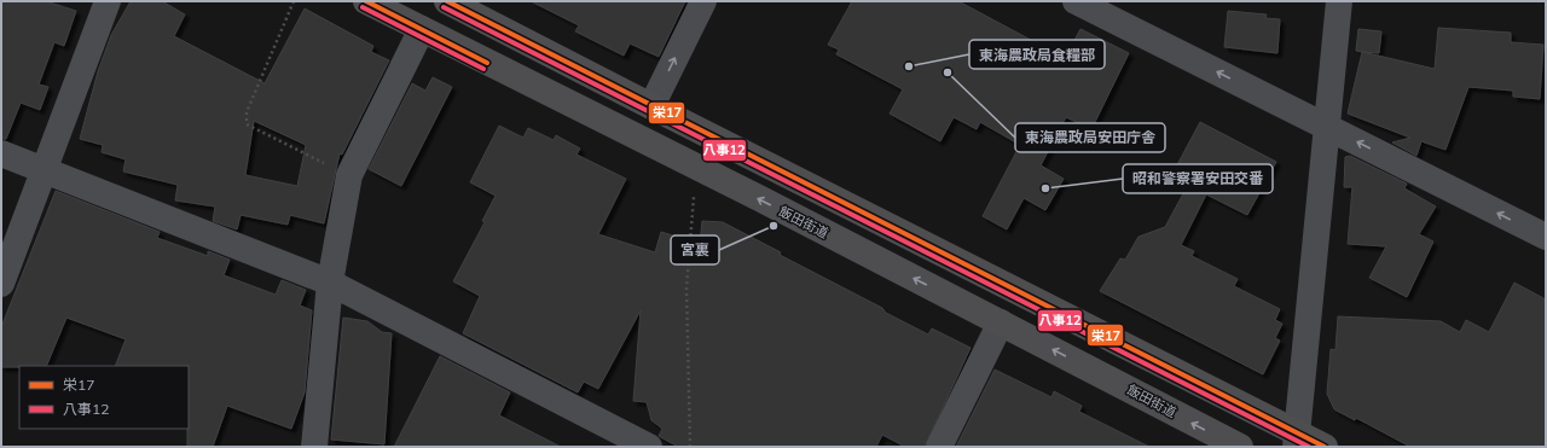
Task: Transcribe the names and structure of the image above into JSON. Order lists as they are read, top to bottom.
{
  "streets": {
    "highway": ["飯田街道"]
  },
  "places": [
    "東海農政局食糧部",
    "東海農政局安田庁舎",
    "昭和警察署安田交番",
    "宮裏"
  ],
  "lines": ["transit line 栄17", "transit line 八事12"],
  "legend": ["栄17", "八事12"]
}
